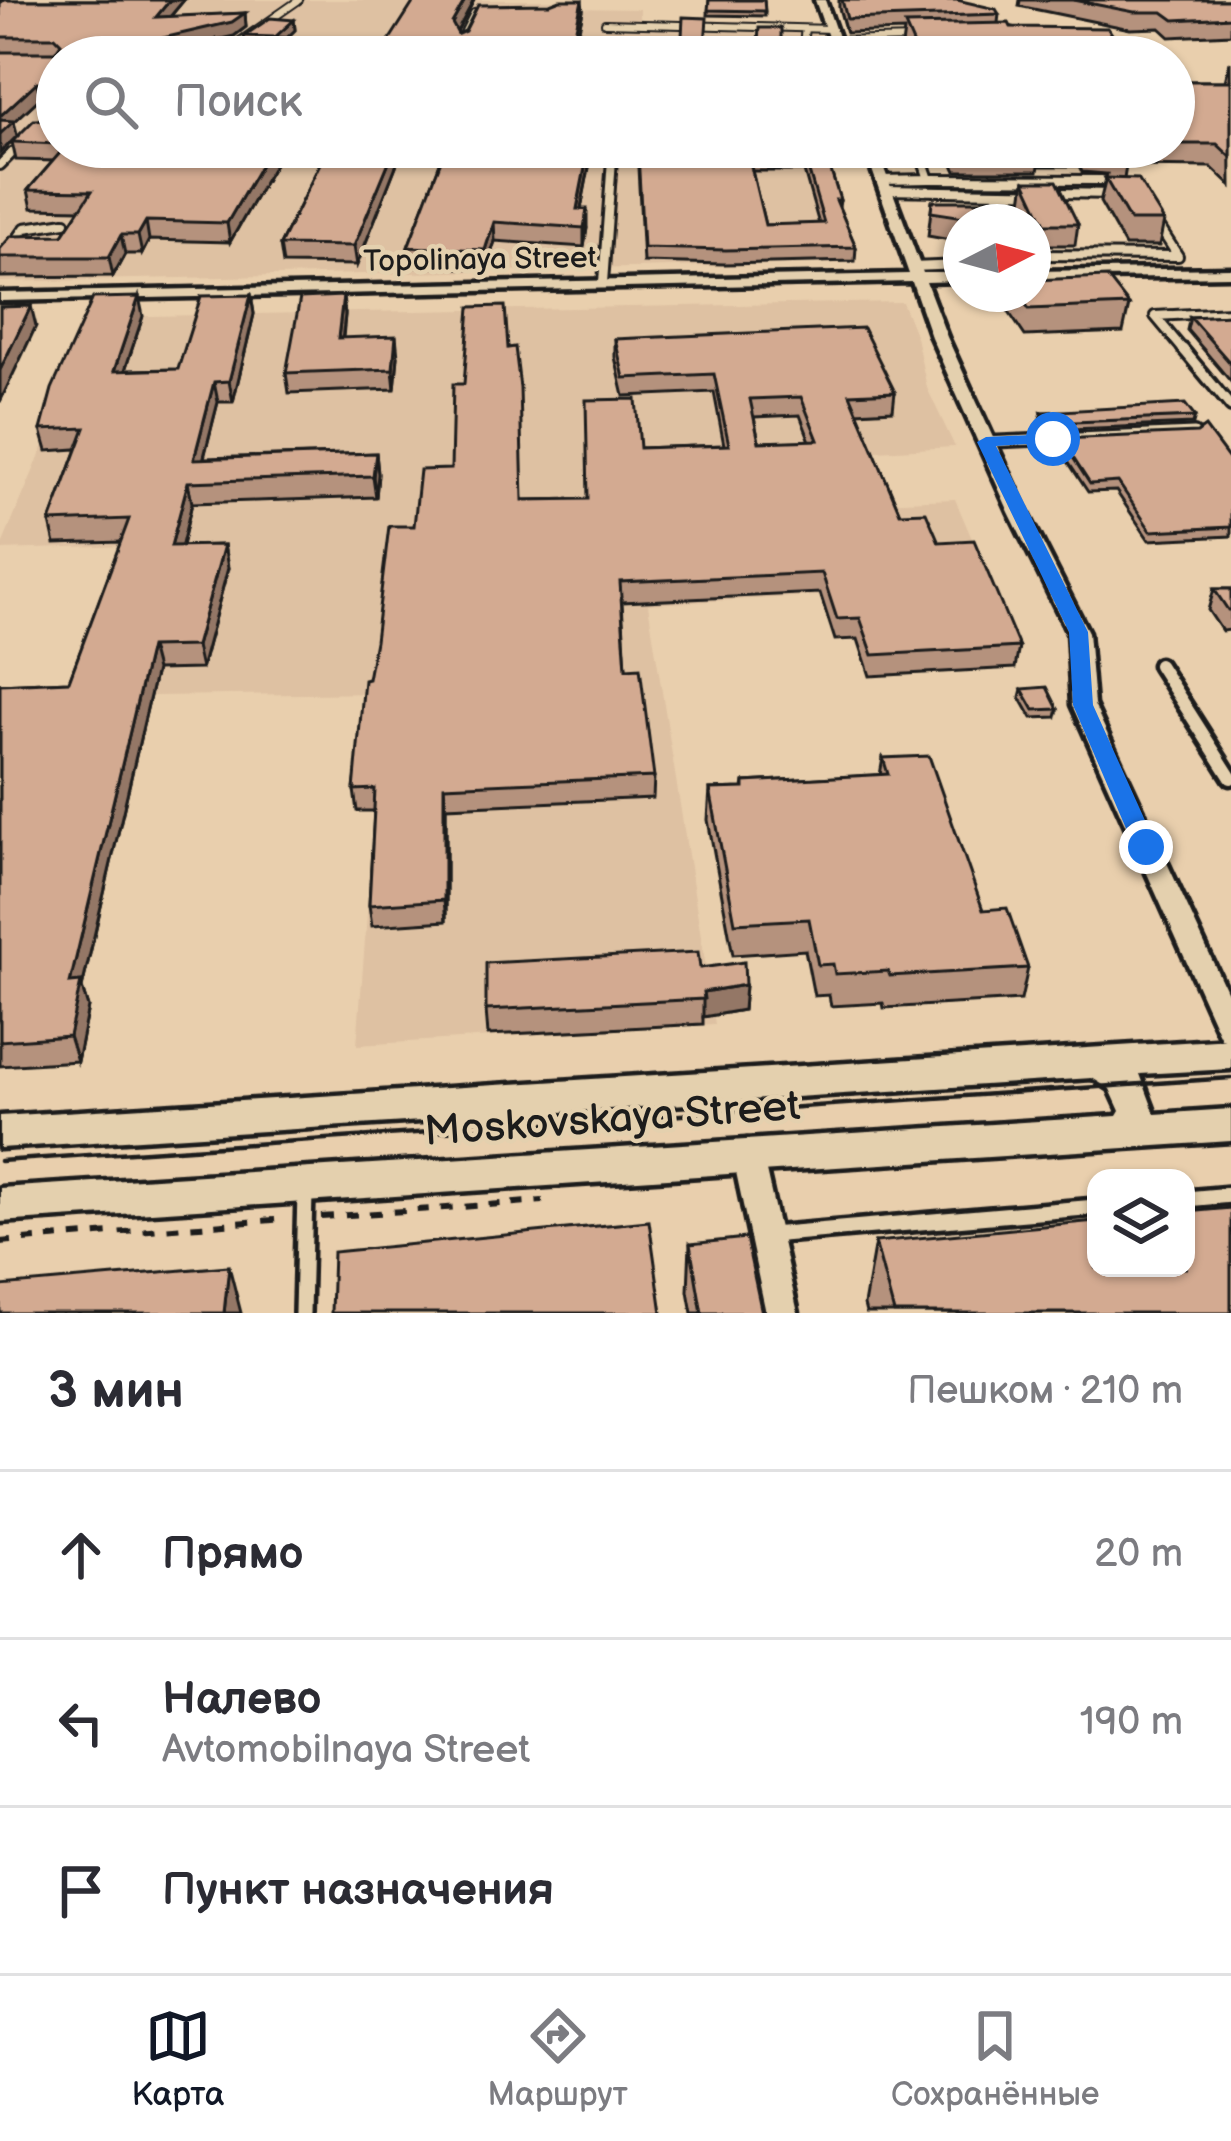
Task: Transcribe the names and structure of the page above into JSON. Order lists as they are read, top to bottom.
{
  "streets": {
    "street": ["Topolinaya Street", "Moskovskaya Street"]
  },
  "north": "right",
  "page": {
    "search": "Поиск",
    "heading": ["3 мин", "Пешком · 210 m"],
    "list": [
      ["Прямо", "20 m"],
      ["Налево", "Avtomobilnaya Street", "190 m"],
      "Пункт назначения"
    ],
    "nav": ["Карта", "Маршрут", "Сохранённые"]
  }
}
